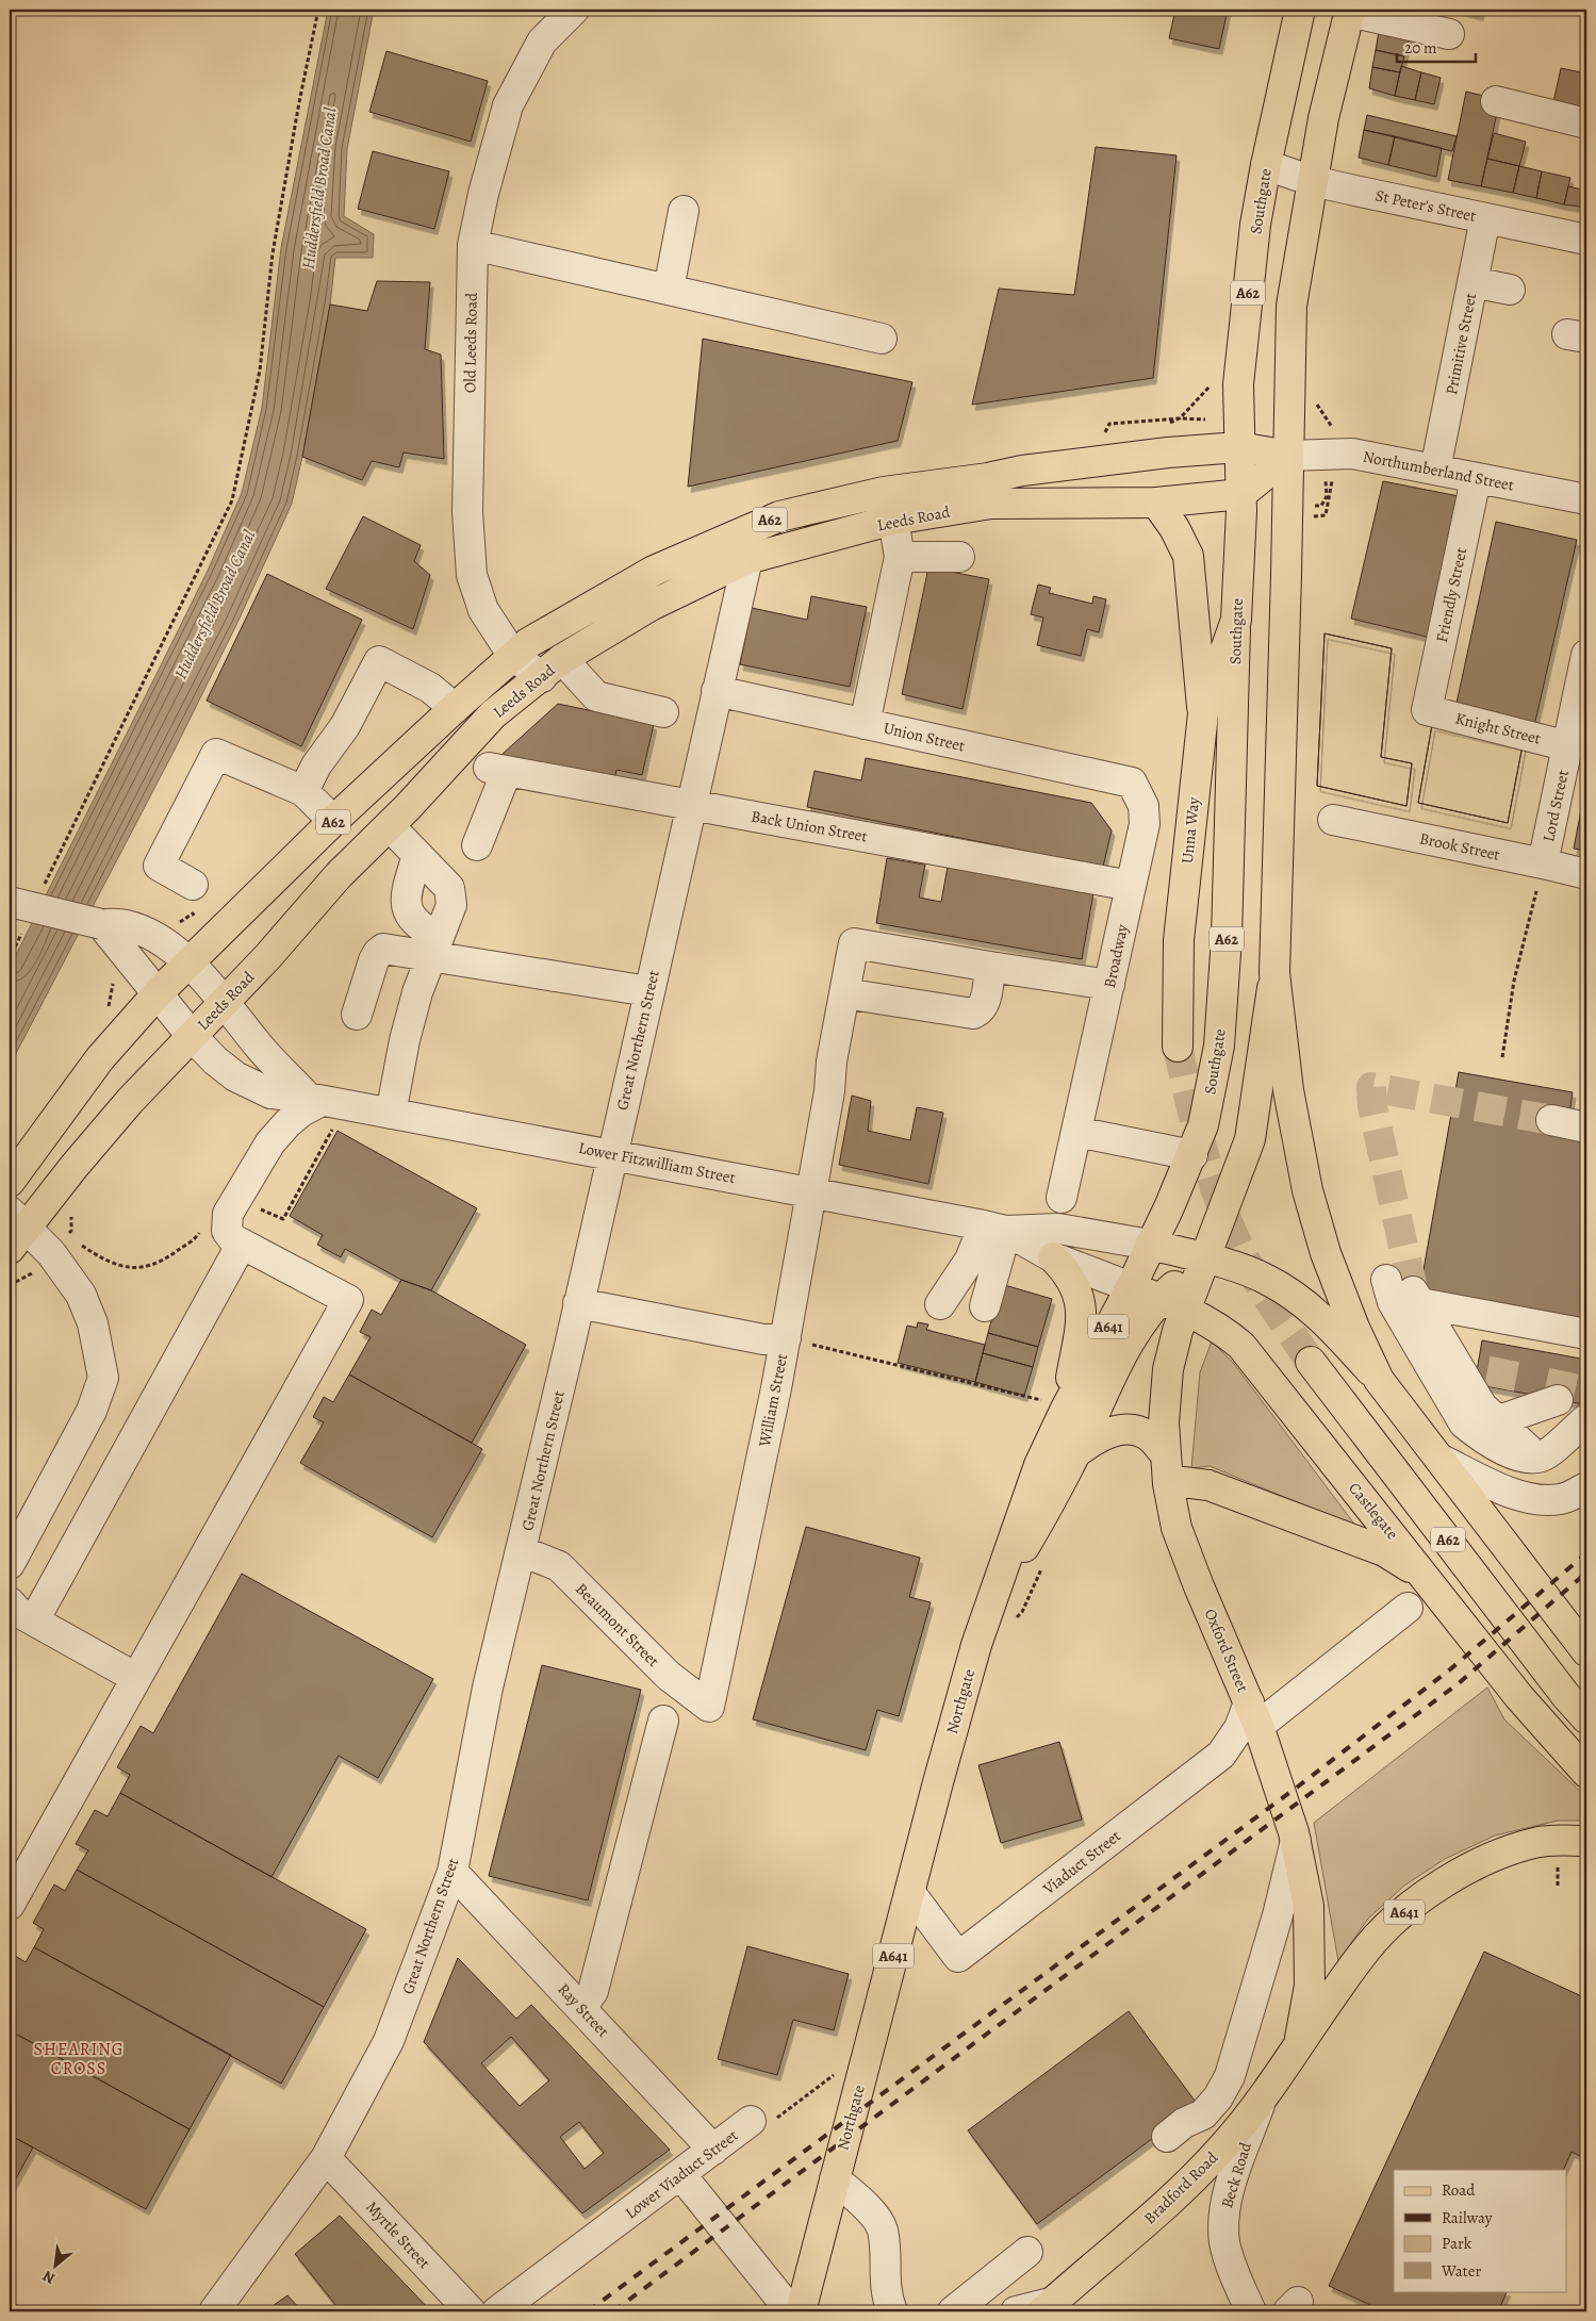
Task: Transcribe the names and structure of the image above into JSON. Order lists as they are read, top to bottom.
{
  "streets": {
    "main road": [
      "Southgate",
      "A62",
      "Leeds Road",
      "Unna Way",
      "A641",
      "Castlegate",
      "Oxford Street",
      "Northgate",
      "Bradford Road"
    ],
    "street": [
      "St Peter's Street",
      "Old Leeds Road",
      "Primitive Street",
      "Northumberland Street",
      "Friendly Street",
      "Knight Street",
      "Union Street",
      "Lord Street",
      "Back Union Street",
      "Brook Street",
      "Broadway",
      "Great Northern Street",
      "Lower Fitzwilliam Street",
      "William Street",
      "Beaumont Street",
      "Viaduct Street",
      "Ray Street",
      "Lower Viaduct Street",
      "Beck Road",
      "Myrtle Street"
    ]
  },
  "crossings": [
    ["Southgate", "St Peter's Street"],
    ["Southgate", "A62"],
    ["Southgate", "Leeds Road"],
    ["Southgate", "Unna Way"],
    ["Southgate", "Lower Fitzwilliam Street"],
    ["Southgate", "Northgate"],
    ["St Peter's Street", "A62"],
    ["St Peter's Street", "Primitive Street"],
    ["A62", "Northumberland Street"],
    ["A62", "Leeds Road"],
    ["A62", "Unna Way"],
    ["A62", "Lower Fitzwilliam Street"],
    ["A62", "A641"],
    ["A62", "Oxford Street"],
    ["A62", "Northgate"],
    ["Old Leeds Road", "Leeds Road"],
    ["Primitive Street", "Northumberland Street"],
    ["Northumberland Street", "Friendly Street"],
    ["Leeds Road", "Great Northern Street"],
    ["Leeds Road", "Lower Fitzwilliam Street"],
    ["Friendly Street", "Knight Street"],
    ["Knight Street", "Lord Street"],
    ["Union Street", "Broadway"],
    ["Union Street", "Great Northern Street"],
    ["Lord Street", "Brook Street"],
    ["Back Union Street", "Broadway"],
    ["Back Union Street", "Great Northern Street"],
    ["Great Northern Street", "Lower Fitzwilliam Street"],
    ["Great Northern Street", "Beaumont Street"],
    ["Great Northern Street", "Ray Street"],
    ["Great Northern Street", "Myrtle Street"],
    ["Lower Fitzwilliam Street", "William Street"],
    ["Lower Fitzwilliam Street", "Castlegate"],
    ["Lower Fitzwilliam Street", "Northgate"],
    ["A641", "Castlegate"],
    ["A641", "Oxford Street"],
    ["A641", "Northgate"],
    ["A641", "Bradford Road"],
    ["William Street", "Beaumont Street"],
    ["Castlegate", "Oxford Street"],
    ["Castlegate", "Northgate"],
    ["Oxford Street", "Viaduct Street"],
    ["Oxford Street", "Bradford Road"],
    ["Northgate", "Viaduct Street"],
    ["Northgate", "Lower Viaduct Street"],
    ["Ray Street", "Lower Viaduct Street"],
    ["Beck Road", "Bradford Road"]
  ],
  "districts": ["SHEARING CROSS"],
  "water": ["Huddersfield Broad Canal"],
  "legend": [
    "Road",
    "Railway",
    "Park",
    "Water"
  ],
  "scale_bar": "20 m",
  "north": "bottom left"
}
